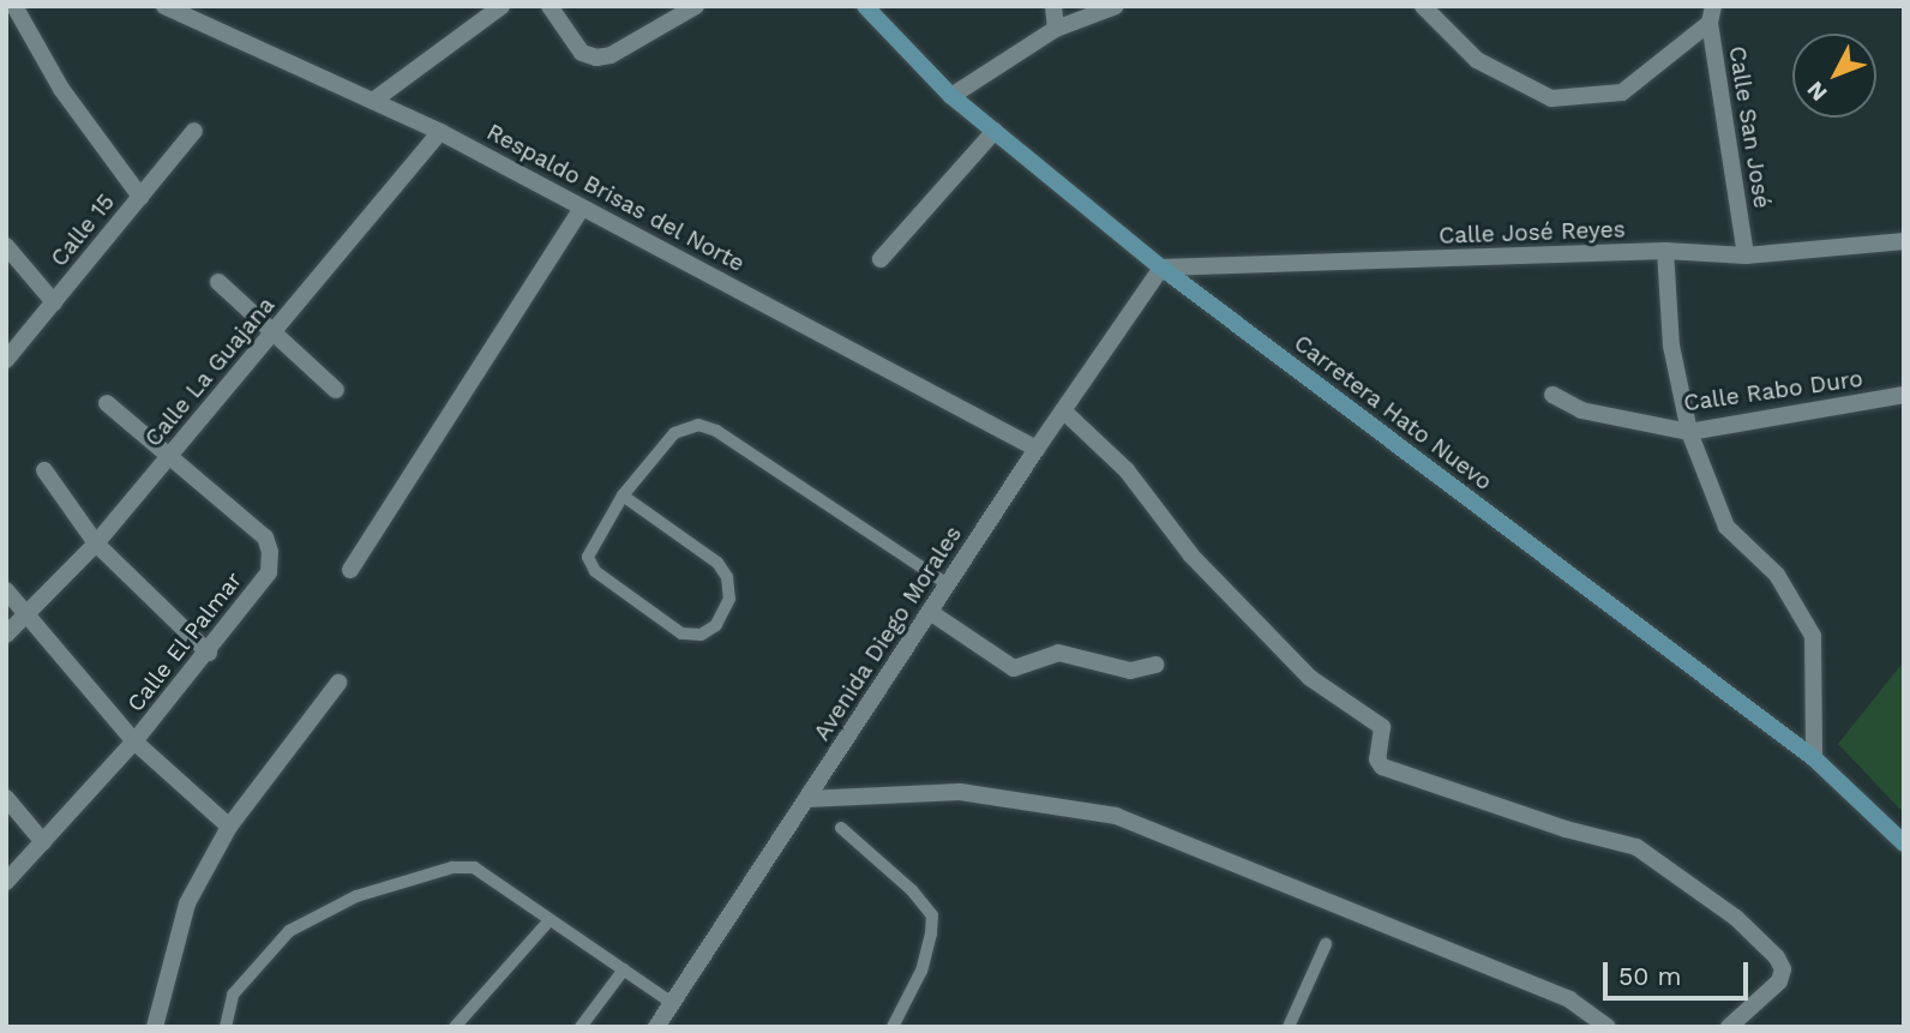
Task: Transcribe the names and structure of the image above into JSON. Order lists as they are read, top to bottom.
{
  "streets": {
    "main road": ["Carretera Hato Nuevo"],
    "street": [
      "Calle San José",
      "Respaldo Brisas del Norte",
      "Calle 15",
      "Calle José Reyes",
      "Calle La Guajana",
      "Calle Rabo Duro",
      "Avenida Diego Morales",
      "Calle El Palmar"
    ]
  },
  "crossings": [
    ["Calle San José", "Calle José Reyes"],
    ["Respaldo Brisas del Norte", "Calle La Guajana"],
    ["Respaldo Brisas del Norte", "Avenida Diego Morales"],
    ["Calle José Reyes", "Carretera Hato Nuevo"],
    ["Calle José Reyes", "Avenida Diego Morales"],
    ["Calle La Guajana", "Calle El Palmar"],
    ["Carretera Hato Nuevo", "Avenida Diego Morales"]
  ],
  "scale_bar": "50 m",
  "north": "bottom left"
}
